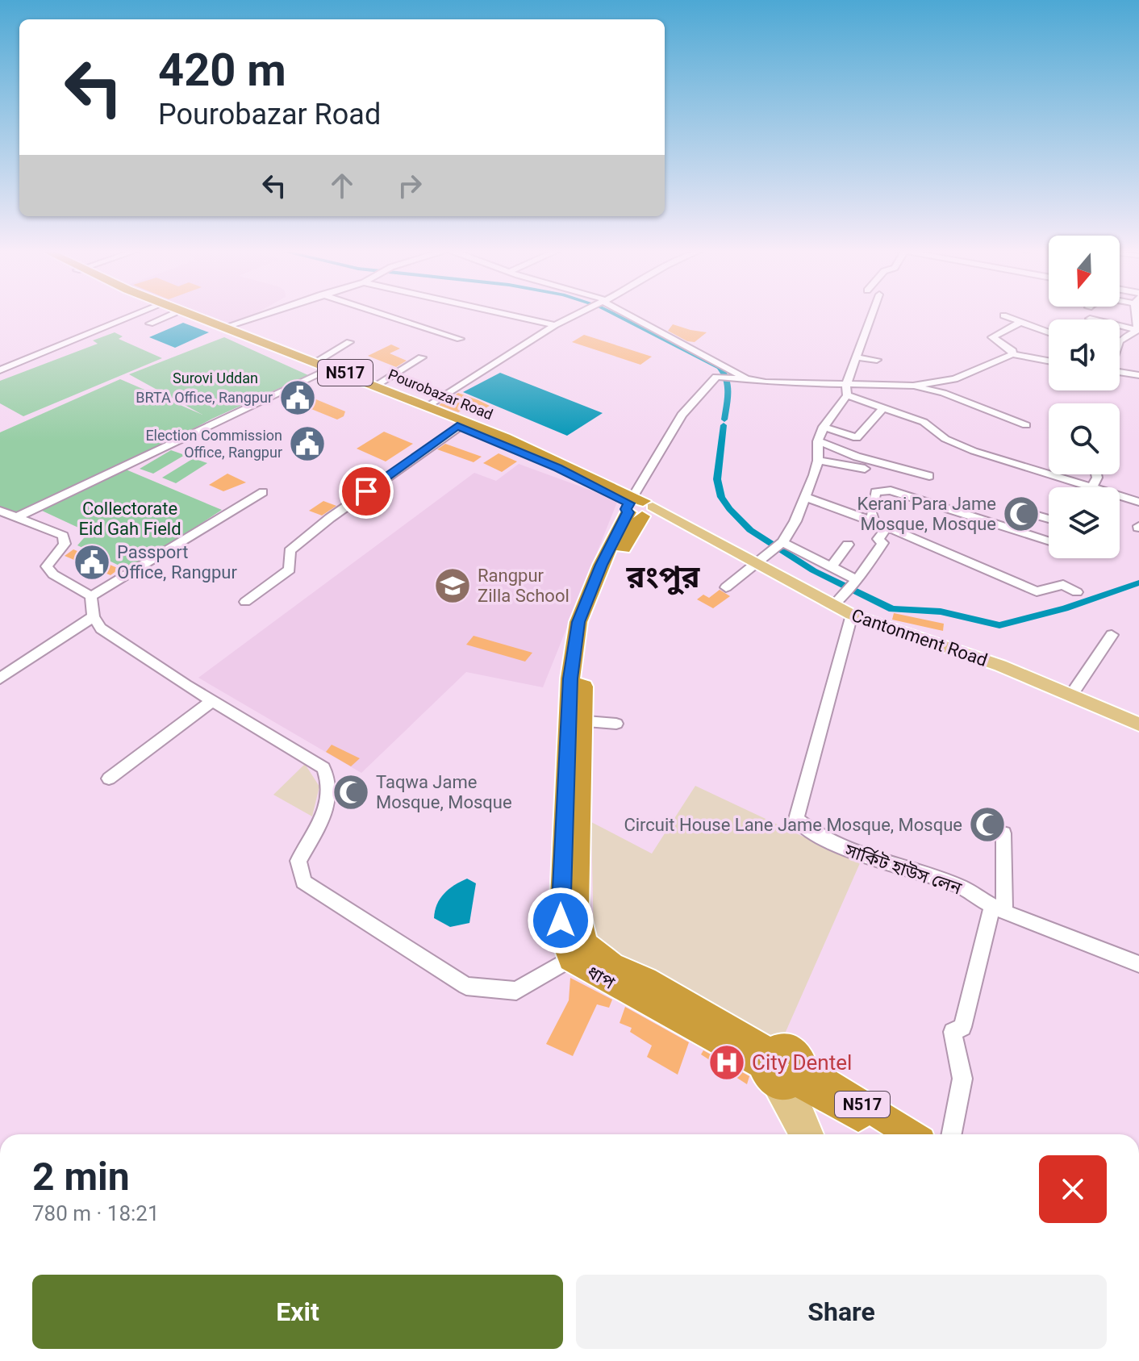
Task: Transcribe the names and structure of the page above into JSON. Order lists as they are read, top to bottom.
{
  "streets": {
    "highway": ["N517", "Pourobazar Road", "ধাপ"],
    "main road": ["Cantonment Road"],
    "street": ["সার্কিট হাউস লেন"]
  },
  "crossings": [
    ["Pourobazar Road", "Cantonment Road"],
    ["Pourobazar Road", "ধাপ"],
    ["Cantonment Road", "সার্কিট হাউস লেন"],
    ["Cantonment Road", "ধাপ"]
  ],
  "districts": ["রংপুর"],
  "parks": ["Surovi Uddan", "Collectorate Eid Gah Field"],
  "places": {
    "public building": ["BRTA Office, Rangpur", "Election Commission Office, Rangpur", "Passport Office, Rangpur"],
    "mosque": ["Kerani Para Jame Mosque, Mosque", "Taqwa Jame Mosque, Mosque", "Circuit House Lane Jame Mosque, Mosque"],
    "school or university": ["Rangpur Zilla School"],
    "hospital": ["City Dentel"]
  },
  "north": "bottom",
  "page": {
    "turn": ["420 m", "Pourobazar Road"],
    "heading": ["2 min", "780 m · 18:21"],
    "buttons": ["Exit", "Share"]
  }
}
